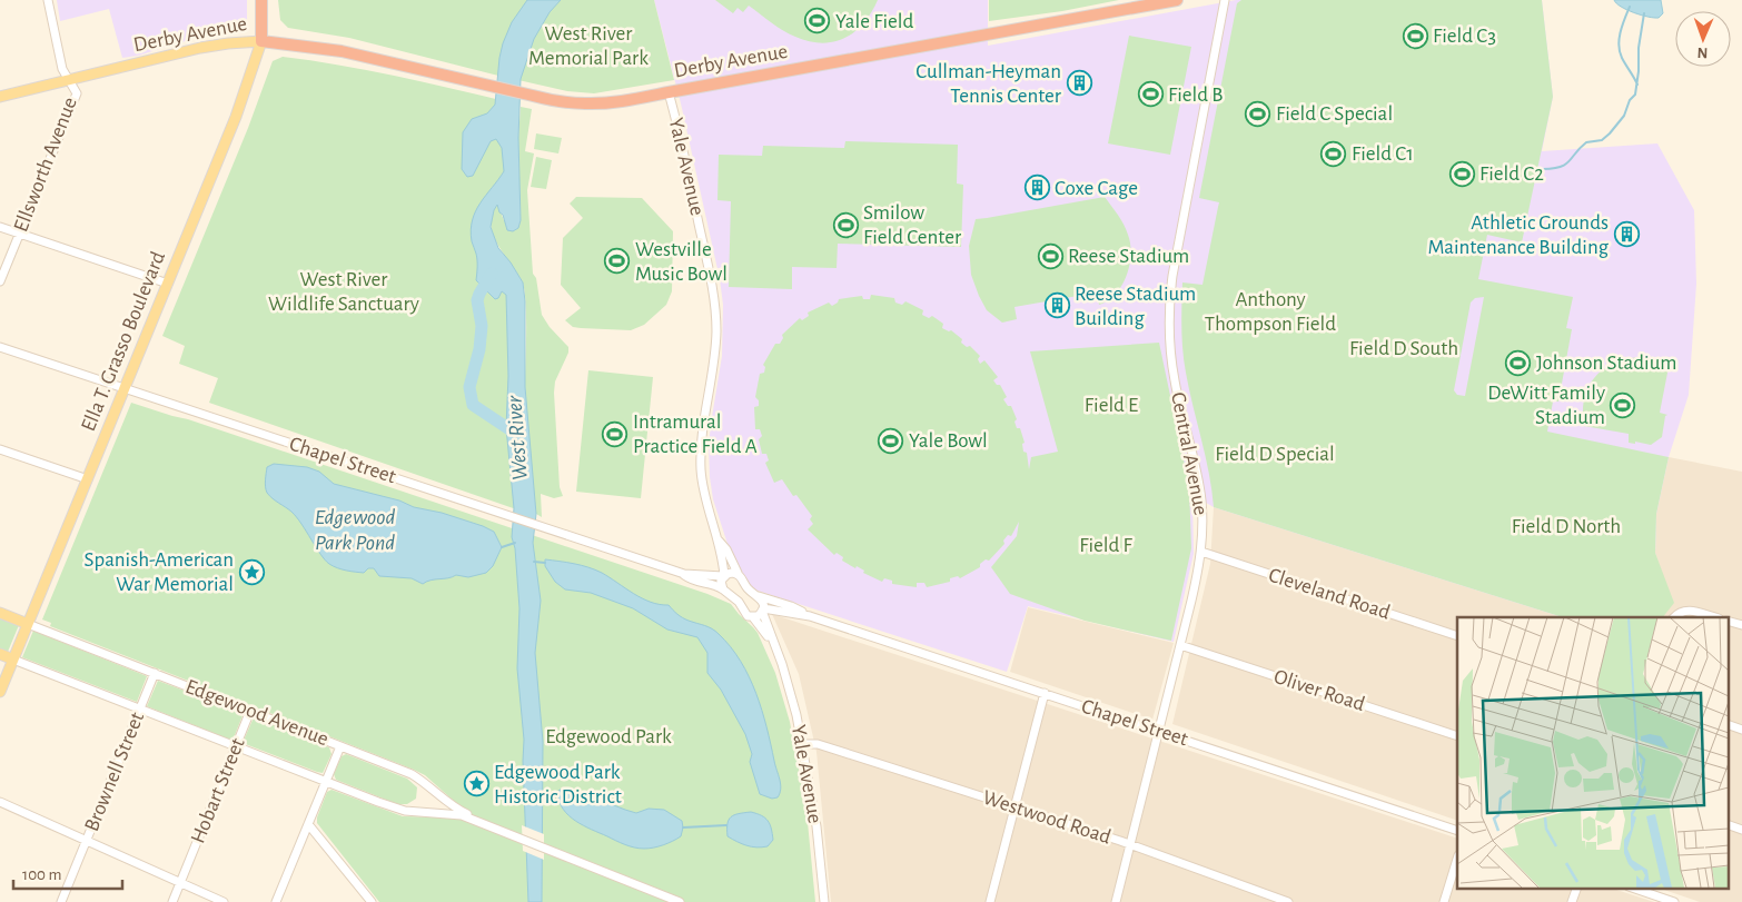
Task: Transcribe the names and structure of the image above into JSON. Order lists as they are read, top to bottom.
{
  "streets": {
    "highway": ["Derby Avenue", "Ella T. Grasso Boulevard"],
    "main road": ["Edgewood Avenue"],
    "street": [
      "Ellsworth Avenue",
      "Yale Avenue",
      "Central Avenue",
      "Chapel Street",
      "Cleveland Road",
      "Oliver Road",
      "Brownell Street",
      "Hobart Street",
      "Westwood Road"
    ]
  },
  "crossings": [
    ["Derby Avenue", "Ellsworth Avenue"],
    ["Derby Avenue", "Yale Avenue"],
    ["Derby Avenue", "Ella T. Grasso Boulevard"],
    ["Yale Avenue", "Chapel Street"],
    ["Yale Avenue", "Westwood Road"],
    ["Ella T. Grasso Boulevard", "Chapel Street"],
    ["Ella T. Grasso Boulevard", "Edgewood Avenue"],
    ["Central Avenue", "Chapel Street"],
    ["Central Avenue", "Cleveland Road"],
    ["Central Avenue", "Oliver Road"],
    ["Central Avenue", "Westwood Road"],
    ["Edgewood Avenue", "Brownell Street"],
    ["Edgewood Avenue", "Hobart Street"]
  ],
  "water": ["West River", "Edgewood Park Pond"],
  "parks": [
    "West River Memorial Park",
    "West River Wildlife Sanctuary",
    "Anthony Thompson Field",
    "Field D South",
    "Field E",
    "Field D Special",
    "Field D North",
    "Field F",
    "Edgewood Park"
  ],
  "places": {
    "sports": [
      "Yale Field",
      "Field C3",
      "Field B",
      "Field C Special",
      "Field C1",
      "Field C2",
      "Smilow Field Center",
      "Reese Stadium",
      "Westville Music Bowl",
      "Johnson Stadium",
      "DeWitt Family Stadium",
      "Intramural Practice Field A",
      "Yale Bowl"
    ],
    "building": [
      "Cullman-Heyman Tennis Center",
      "Coxe Cage",
      "Athletic Grounds Maintenance Building",
      "Reese Stadium Building"
    ],
    "place": ["Spanish-American War Memorial", "Edgewood Park Historic District"]
  },
  "scale_bar": "100 m",
  "north": "bottom"
}
